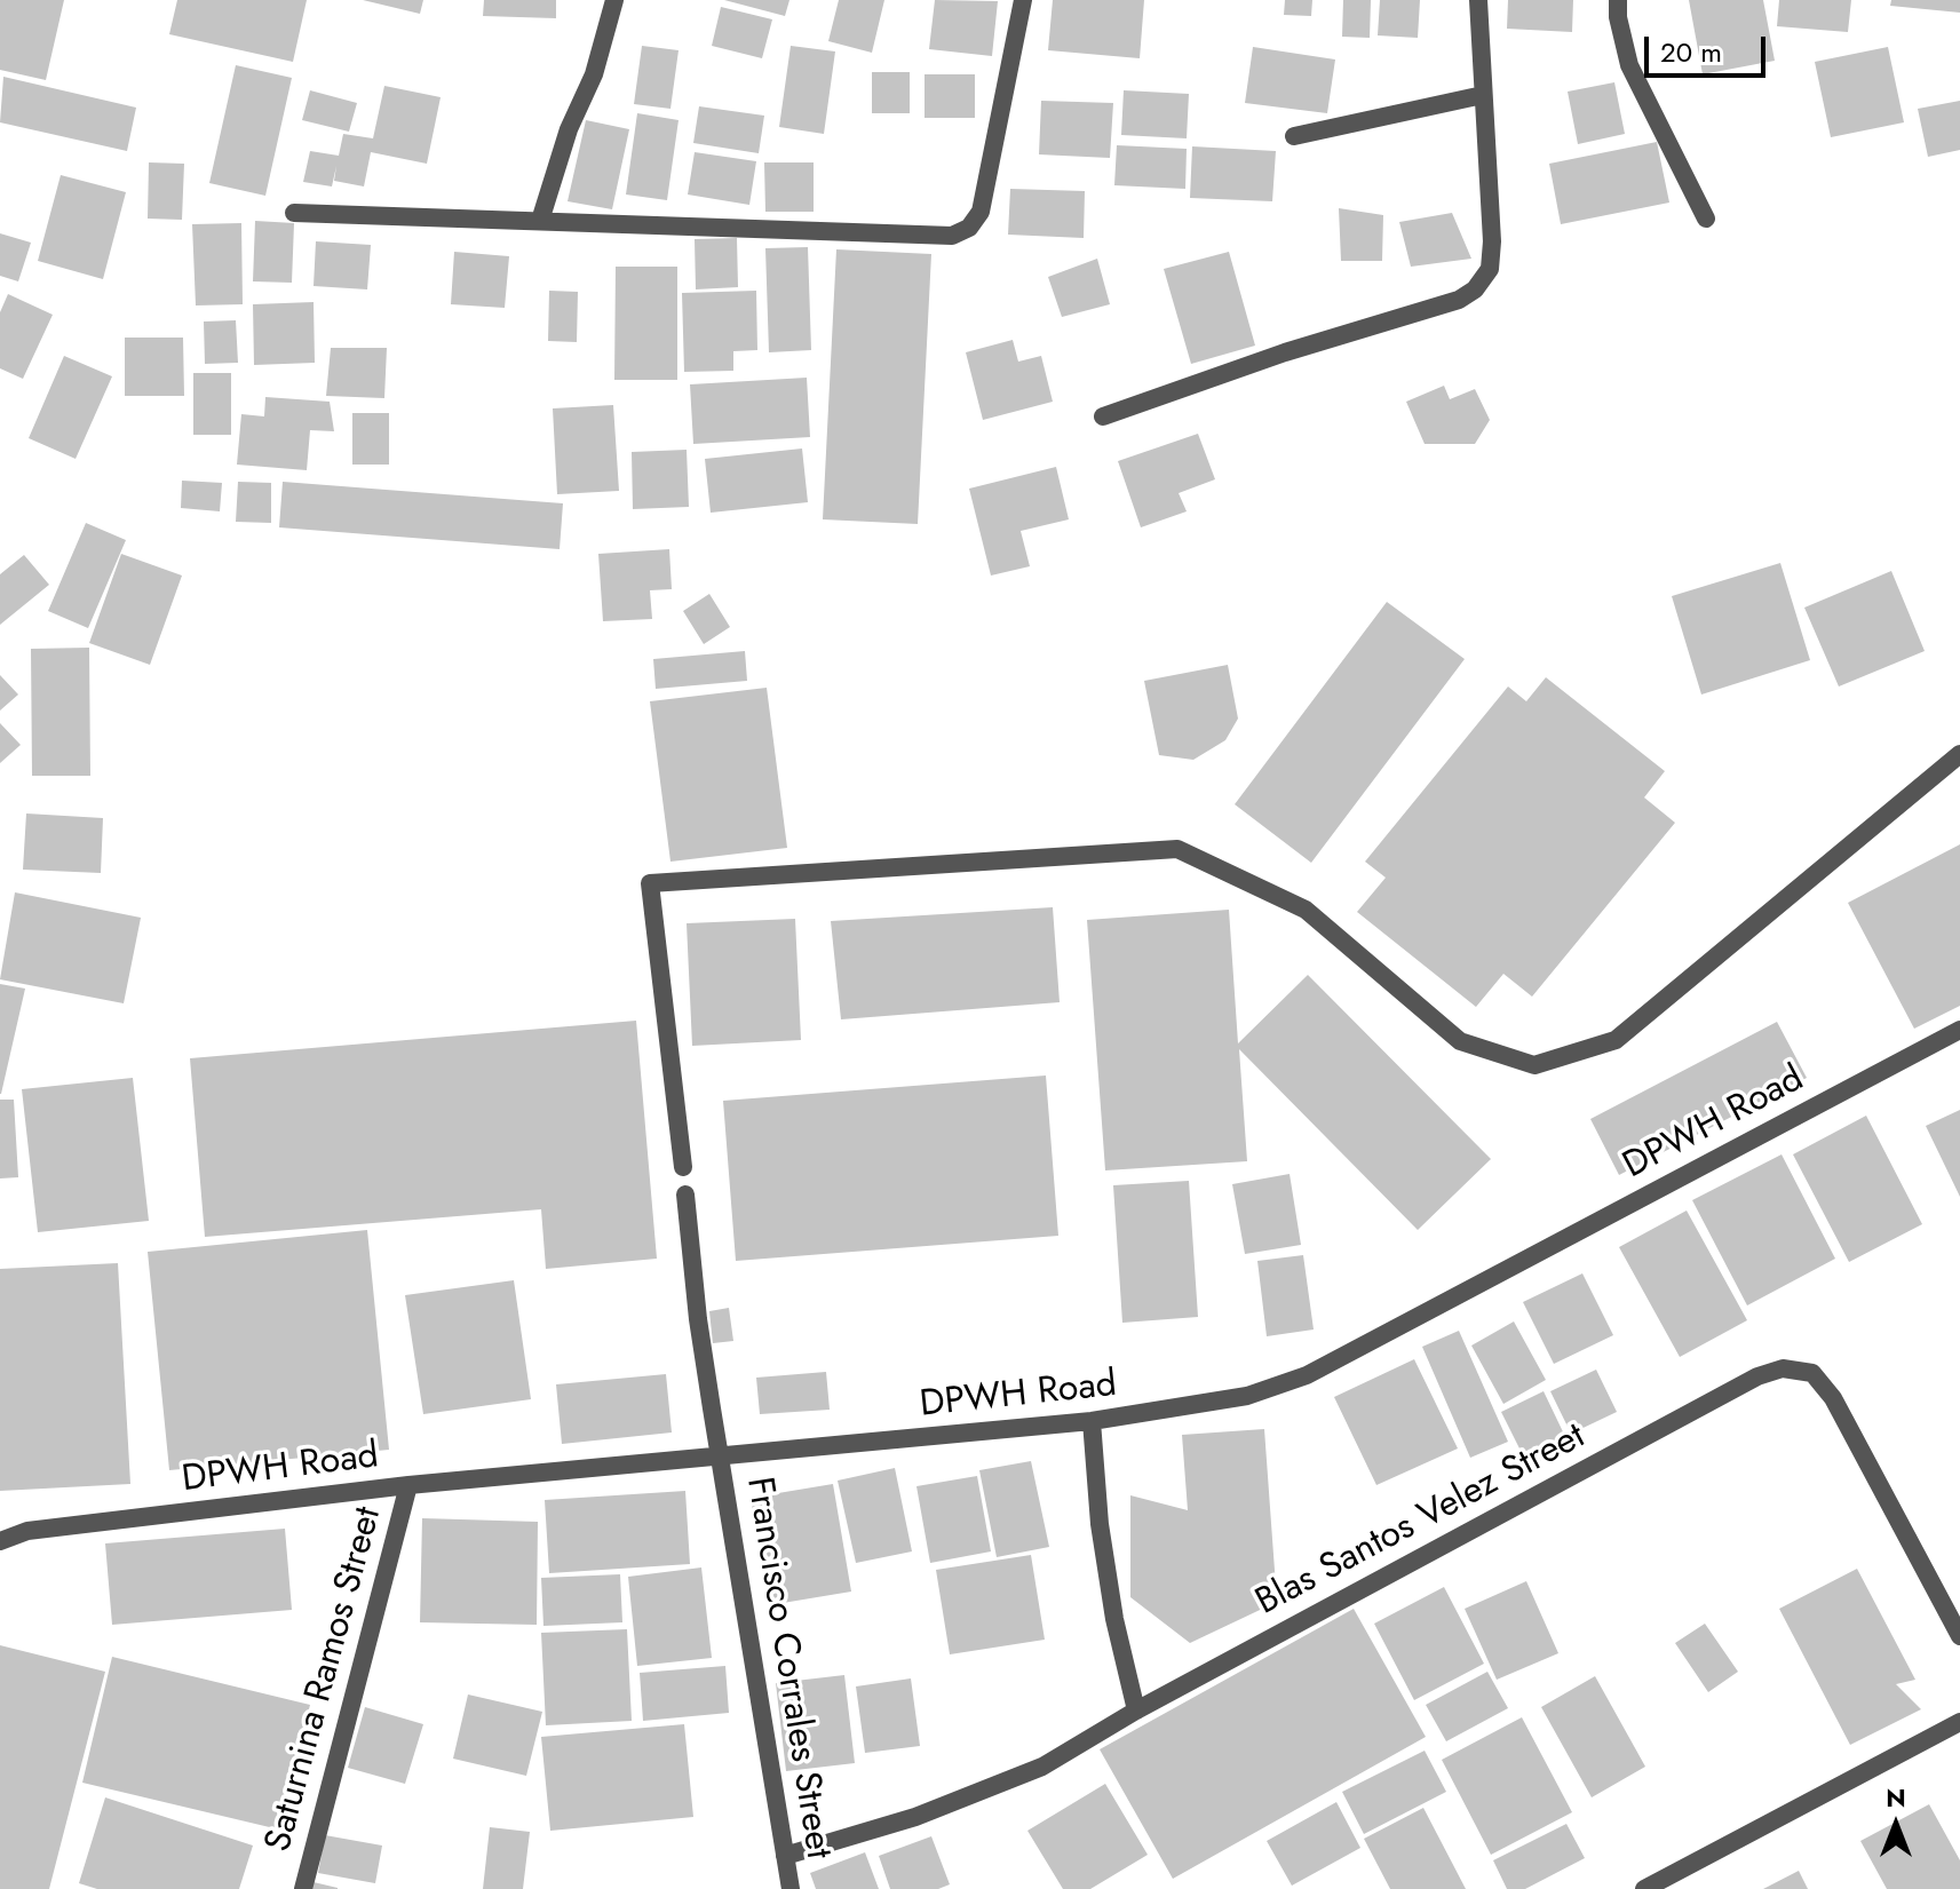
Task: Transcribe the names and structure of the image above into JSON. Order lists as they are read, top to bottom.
{
  "streets": {
    "street": [
      "DPWH Road",
      "Blas Santos Velez Street",
      "Francisco Corrales Street",
      "Saturnina Ramos Street"
    ]
  },
  "crossings": [
    ["DPWH Road", "Francisco Corrales Street"],
    ["DPWH Road", "Saturnina Ramos Street"],
    ["Blas Santos Velez Street", "Francisco Corrales Street"]
  ],
  "scale_bar": "20 m",
  "north": "top"
}
